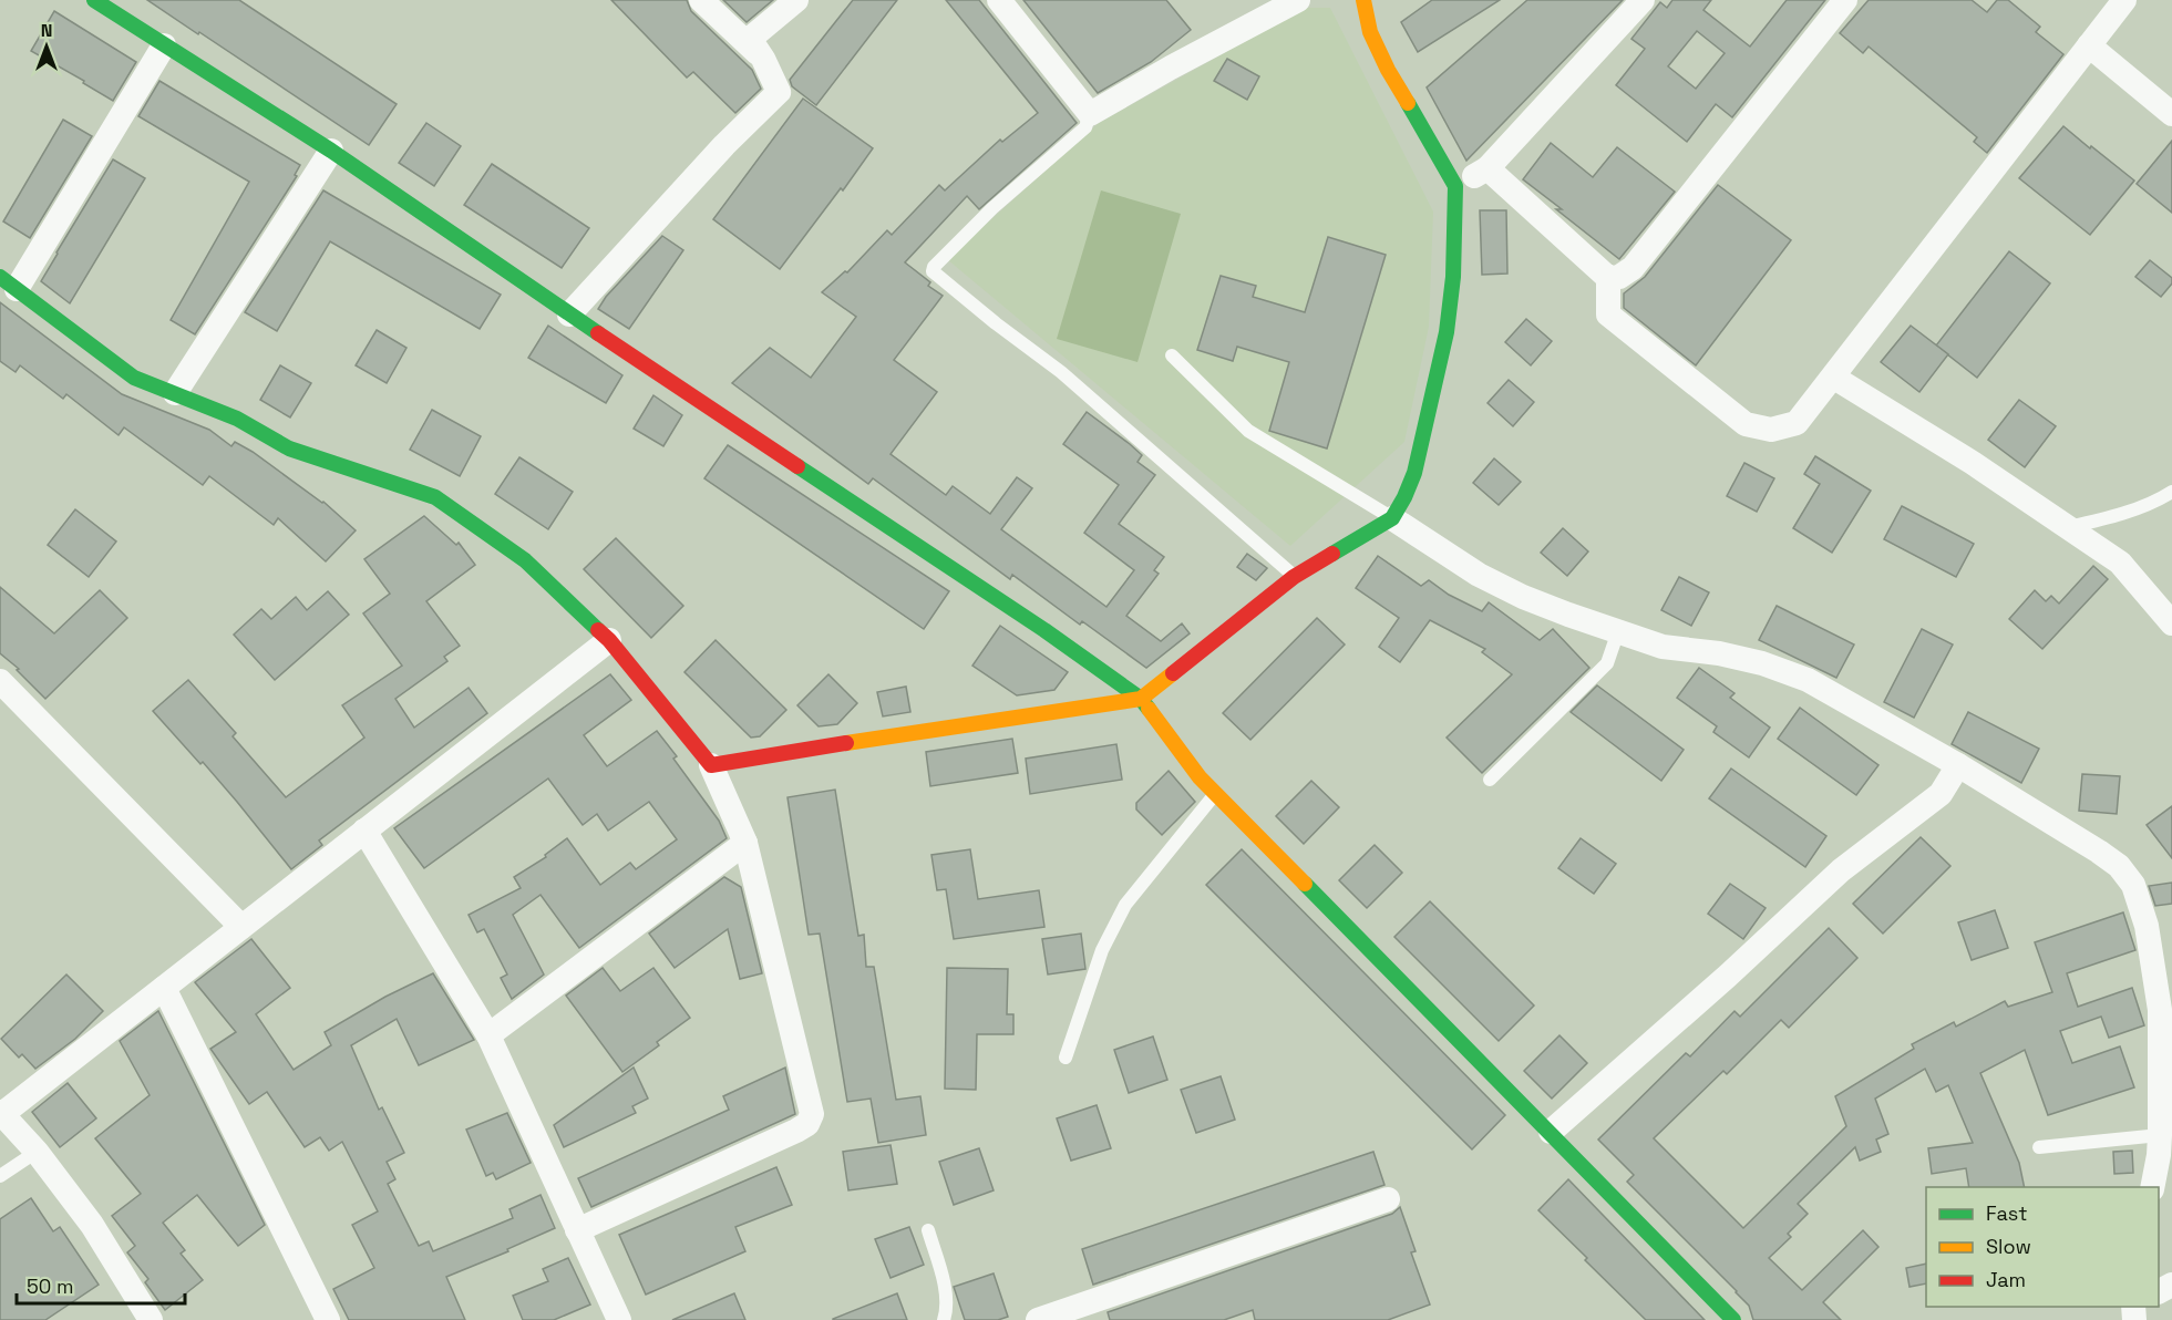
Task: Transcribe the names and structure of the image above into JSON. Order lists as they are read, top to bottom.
{
  "legend": ["Fast", "Slow", "Jam"],
  "scale_bar": "50 m",
  "north": "top"
}
